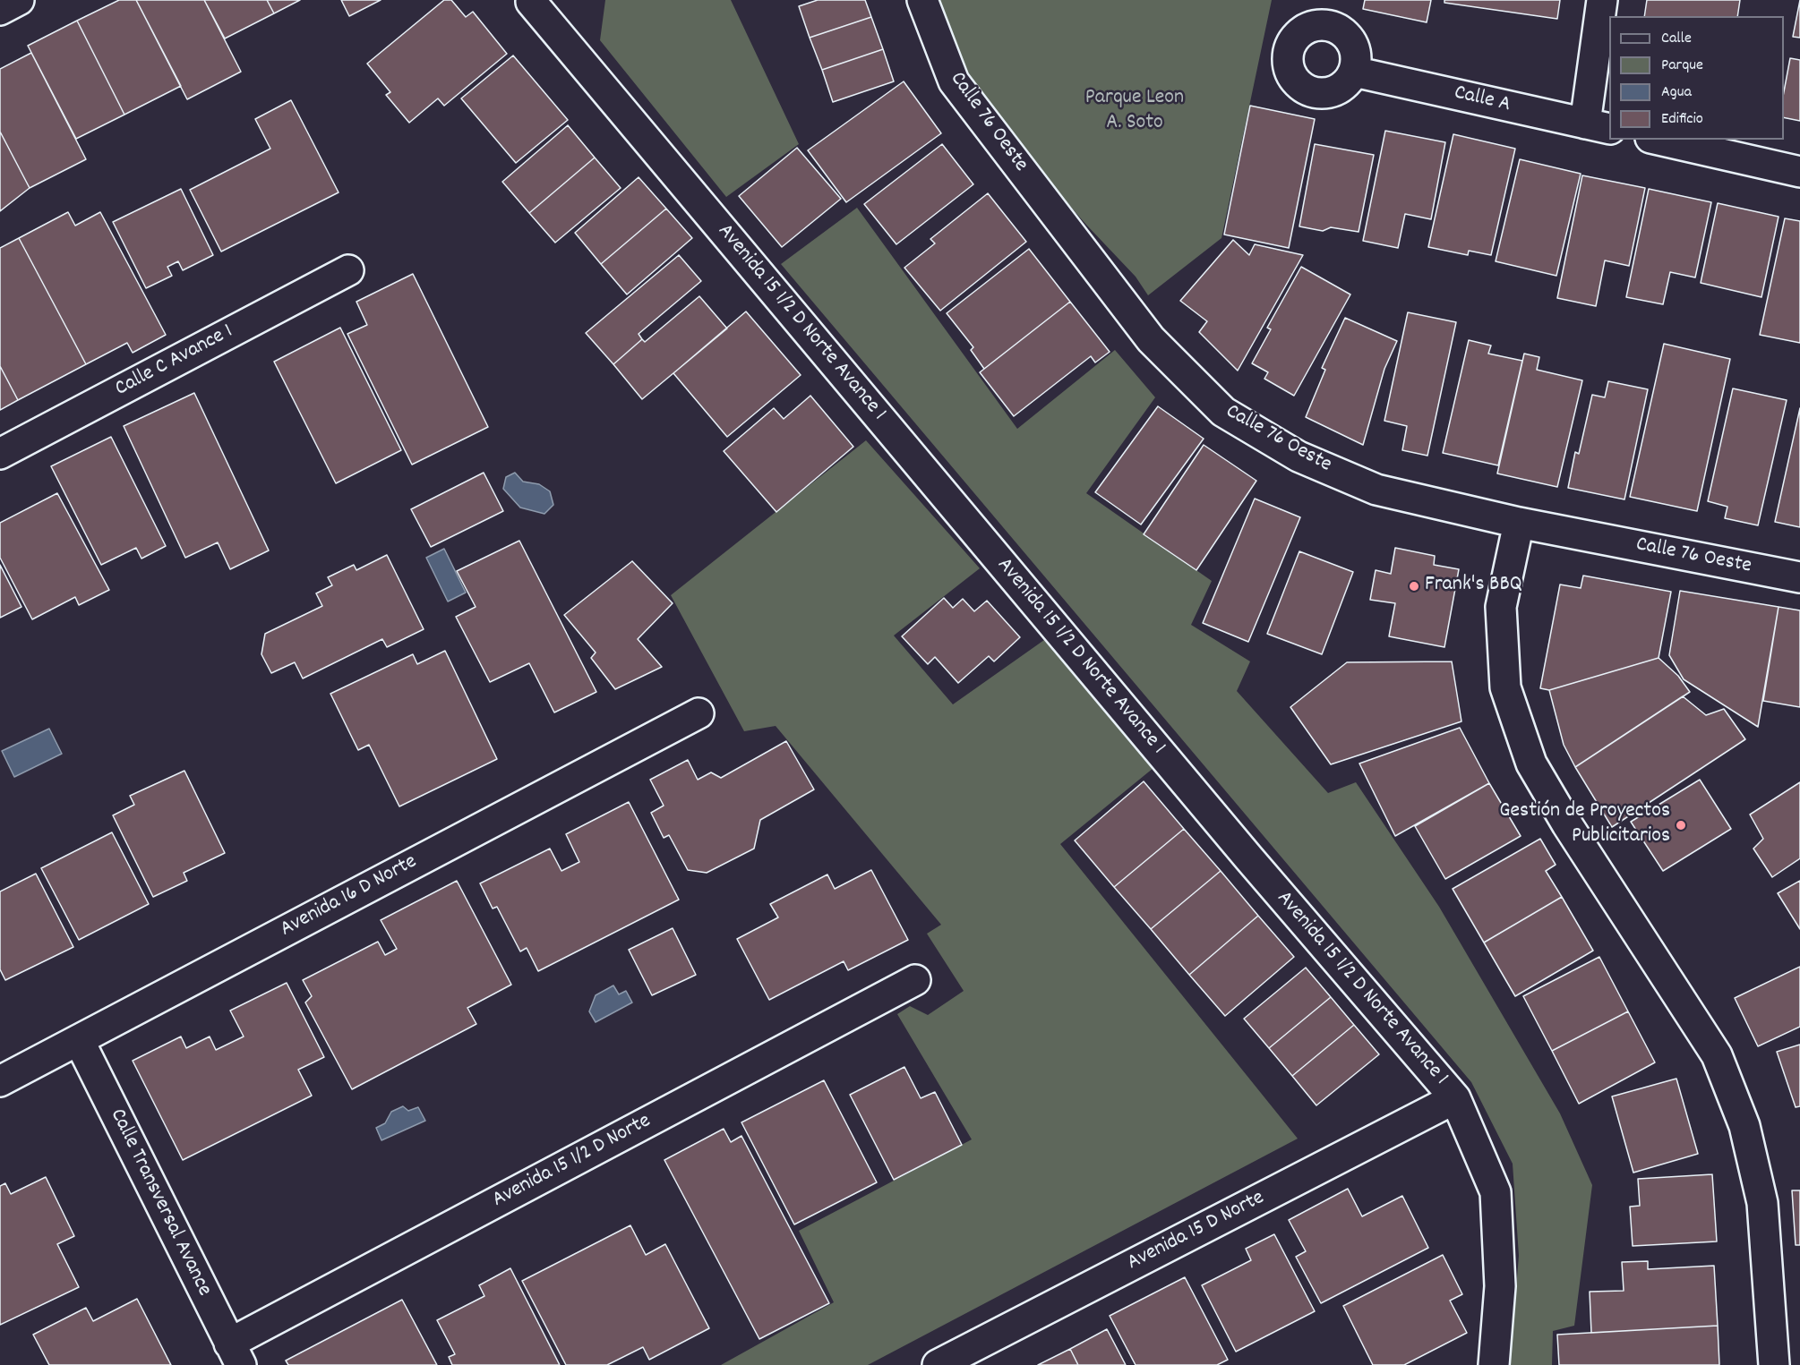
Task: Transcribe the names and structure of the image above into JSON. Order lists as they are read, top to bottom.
{
  "streets": {
    "street": [
      "Calle A",
      "Calle 76 Oeste",
      "Avenida 15 1/2 D Norte Avance 1",
      "Calle C Avance 1",
      "Avenida 16 D Norte",
      "Avenida 15 1/2 D Norte",
      "Calle Transversal Avance",
      "Avenida 15 D Norte"
    ]
  },
  "crossings": [
    ["Avenida 15 1/2 D Norte Avance 1", "Avenida 15 D Norte"],
    ["Avenida 16 D Norte", "Calle Transversal Avance"],
    ["Avenida 15 1/2 D Norte", "Calle Transversal Avance"]
  ],
  "parks": ["Parque Leon A. Soto"],
  "places": ["Frank's BBQ", "Gestión de Proyectos Publicitarios"],
  "legend": [
    "Calle",
    "Parque",
    "Agua",
    "Edificio"
  ]
}
